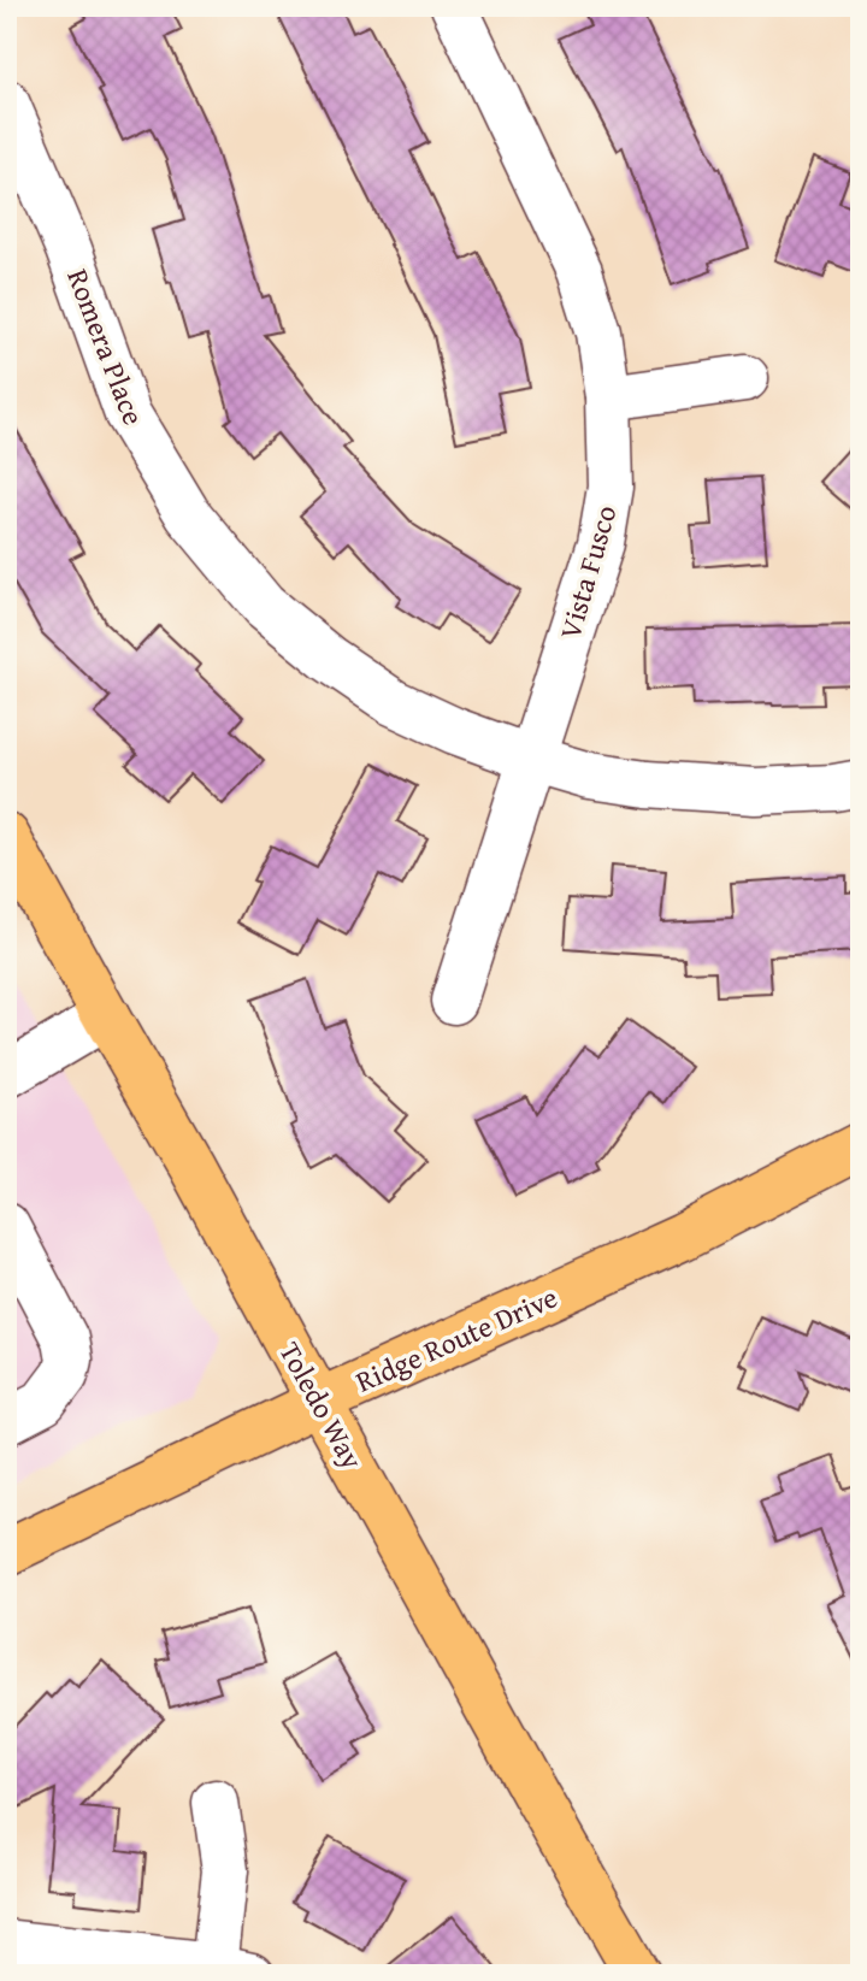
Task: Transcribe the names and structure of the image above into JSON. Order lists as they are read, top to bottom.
{
  "streets": {
    "main road": ["Ridge Route Drive", "Toledo Way"],
    "street": ["Romera Place", "Vista Fusco"]
  },
  "crossings": [
    ["Romera Place", "Vista Fusco"],
    ["Ridge Route Drive", "Toledo Way"]
  ]
}
